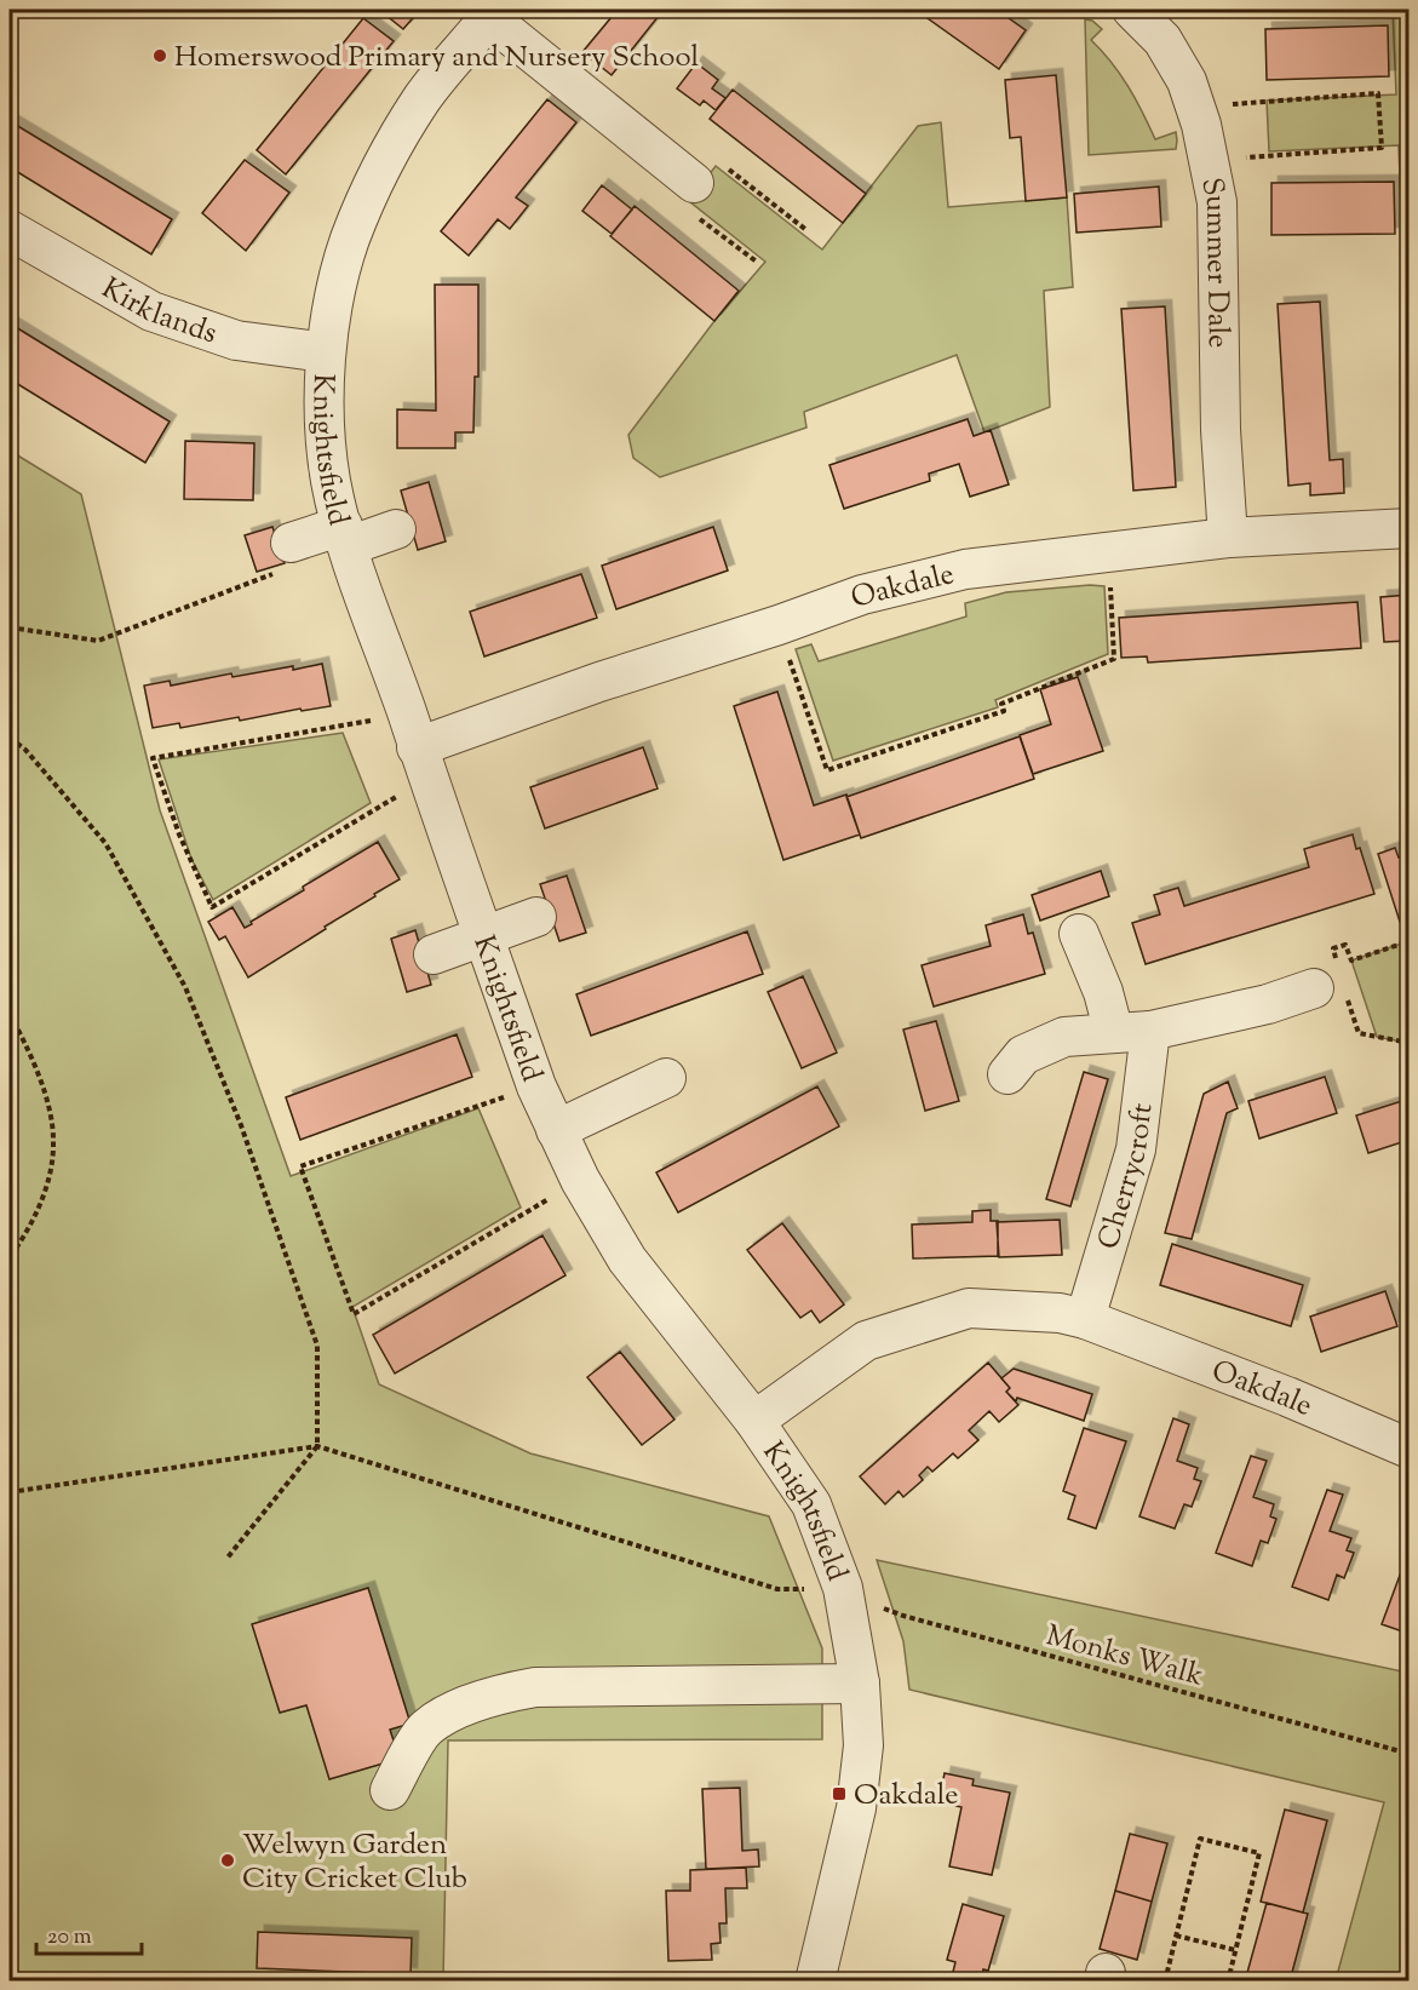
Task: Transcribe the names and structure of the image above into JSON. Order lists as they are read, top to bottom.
{
  "streets": {
    "street": [
      "Summer Dale",
      "Kirklands",
      "Knightsfield",
      "Oakdale",
      "Cherrycroft"
    ],
    "path": ["Monks Walk"]
  },
  "crossings": [
    ["Summer Dale", "Oakdale"],
    ["Kirklands", "Knightsfield"],
    ["Knightsfield", "Oakdale"],
    ["Knightsfield", "Monks Walk"],
    ["Oakdale", "Cherrycroft"]
  ],
  "places": {
    "other": ["Homerswood Primary and Nursery School", "Welwyn Garden City Cricket Club"],
    "transit": ["Oakdale"]
  },
  "scale_bar": "20 m"
}
